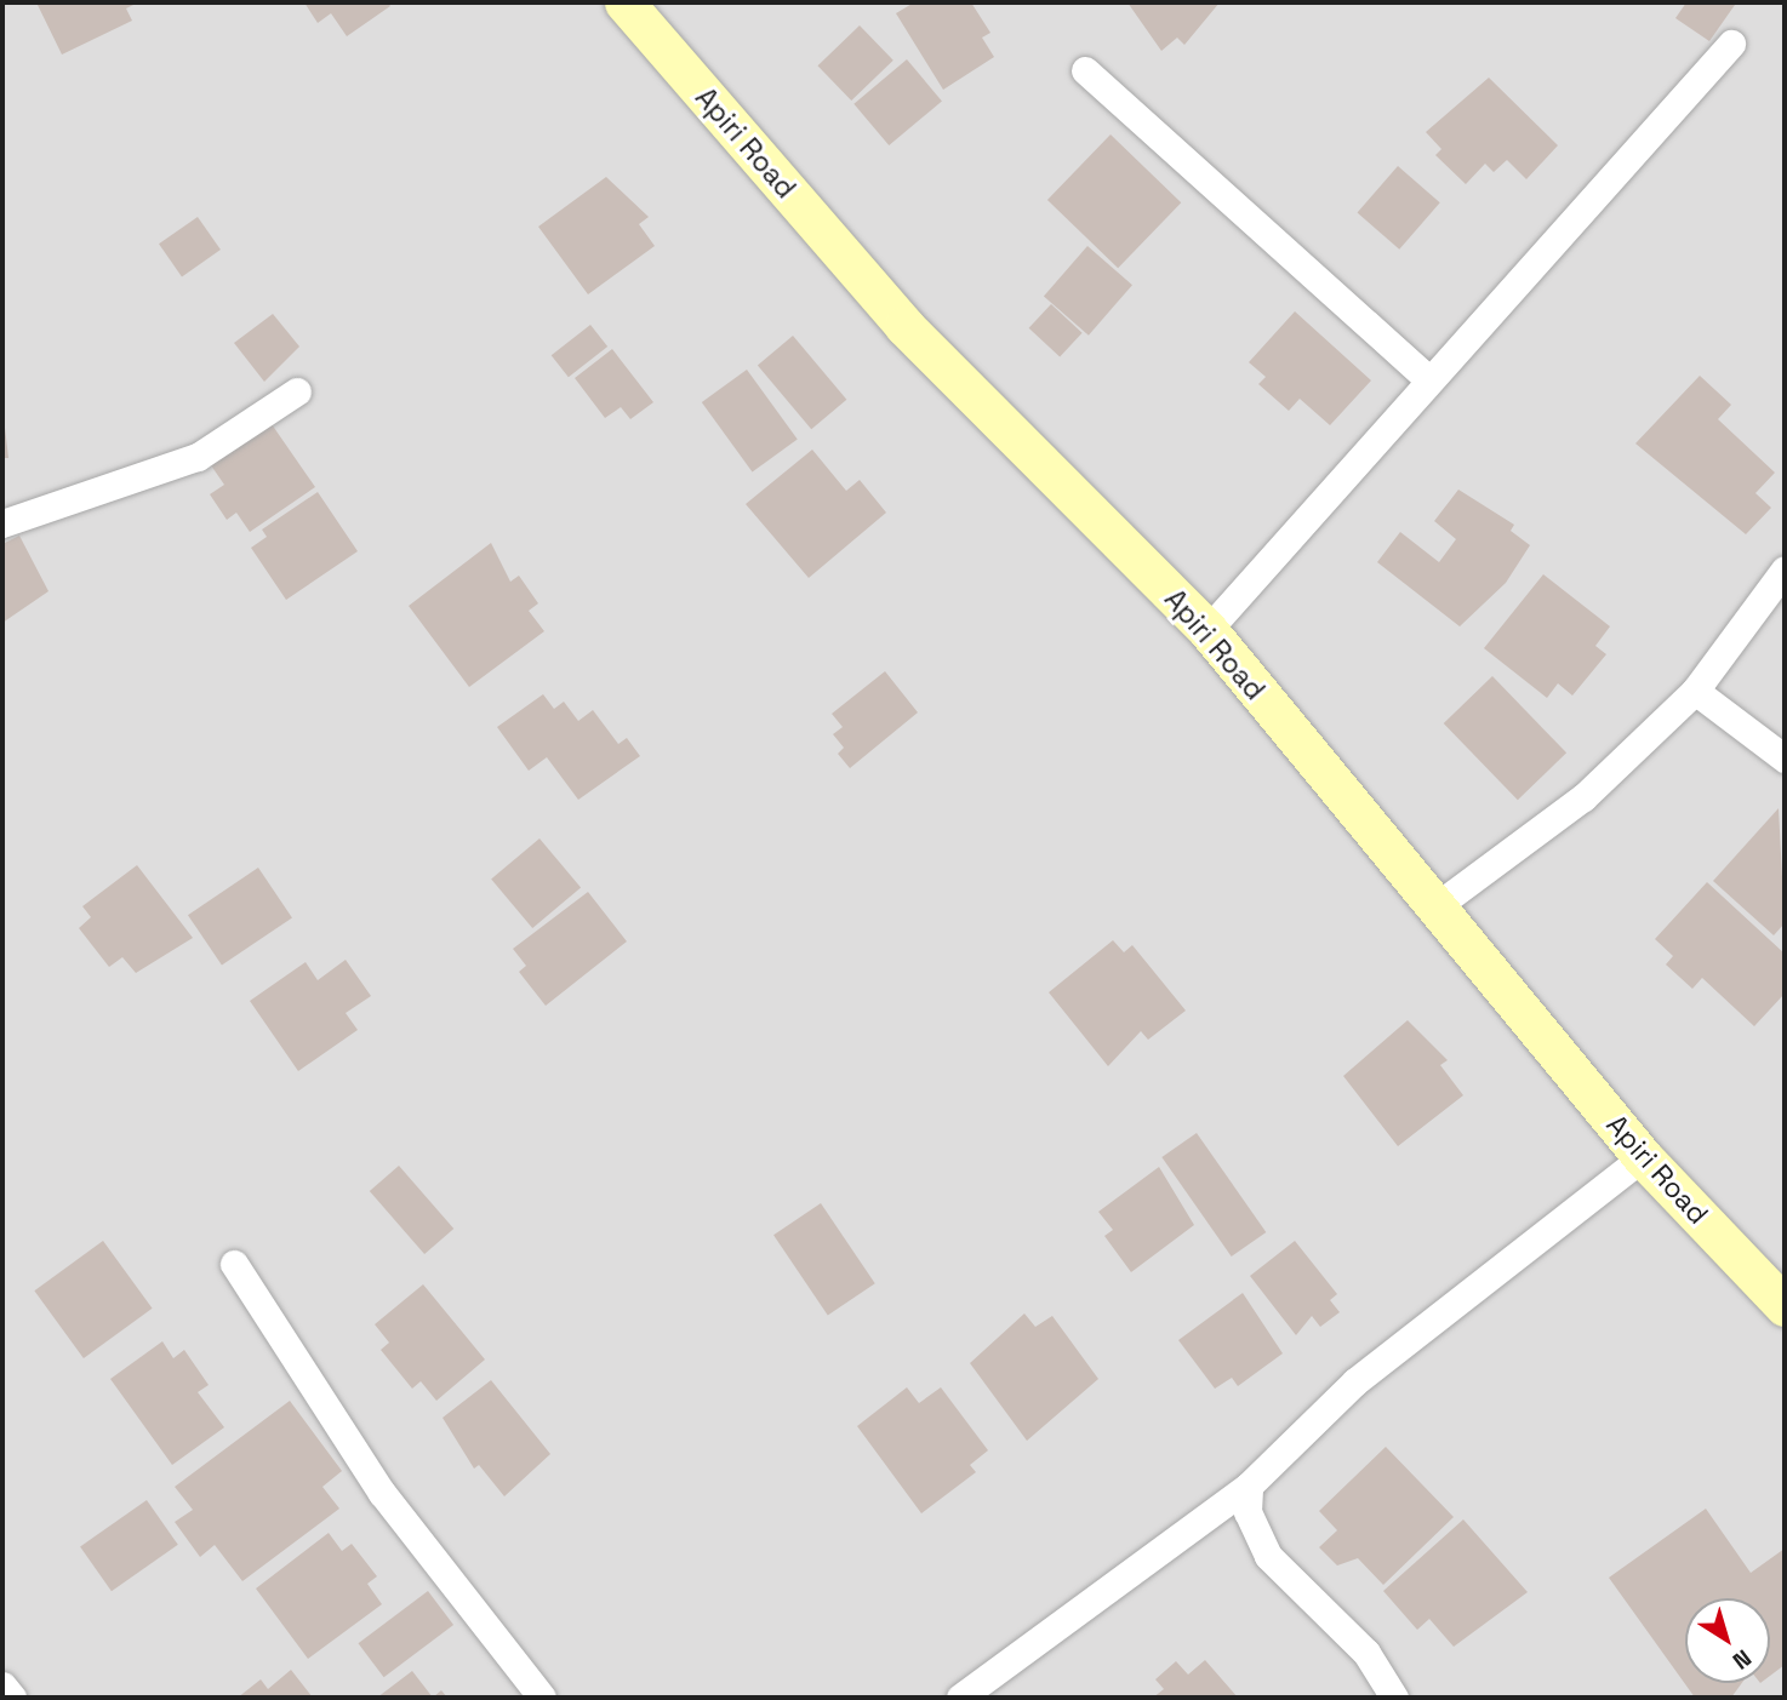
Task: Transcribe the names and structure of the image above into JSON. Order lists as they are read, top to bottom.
{
  "streets": {
    "street": ["Apiri Road"]
  },
  "north": "bottom right"
}
